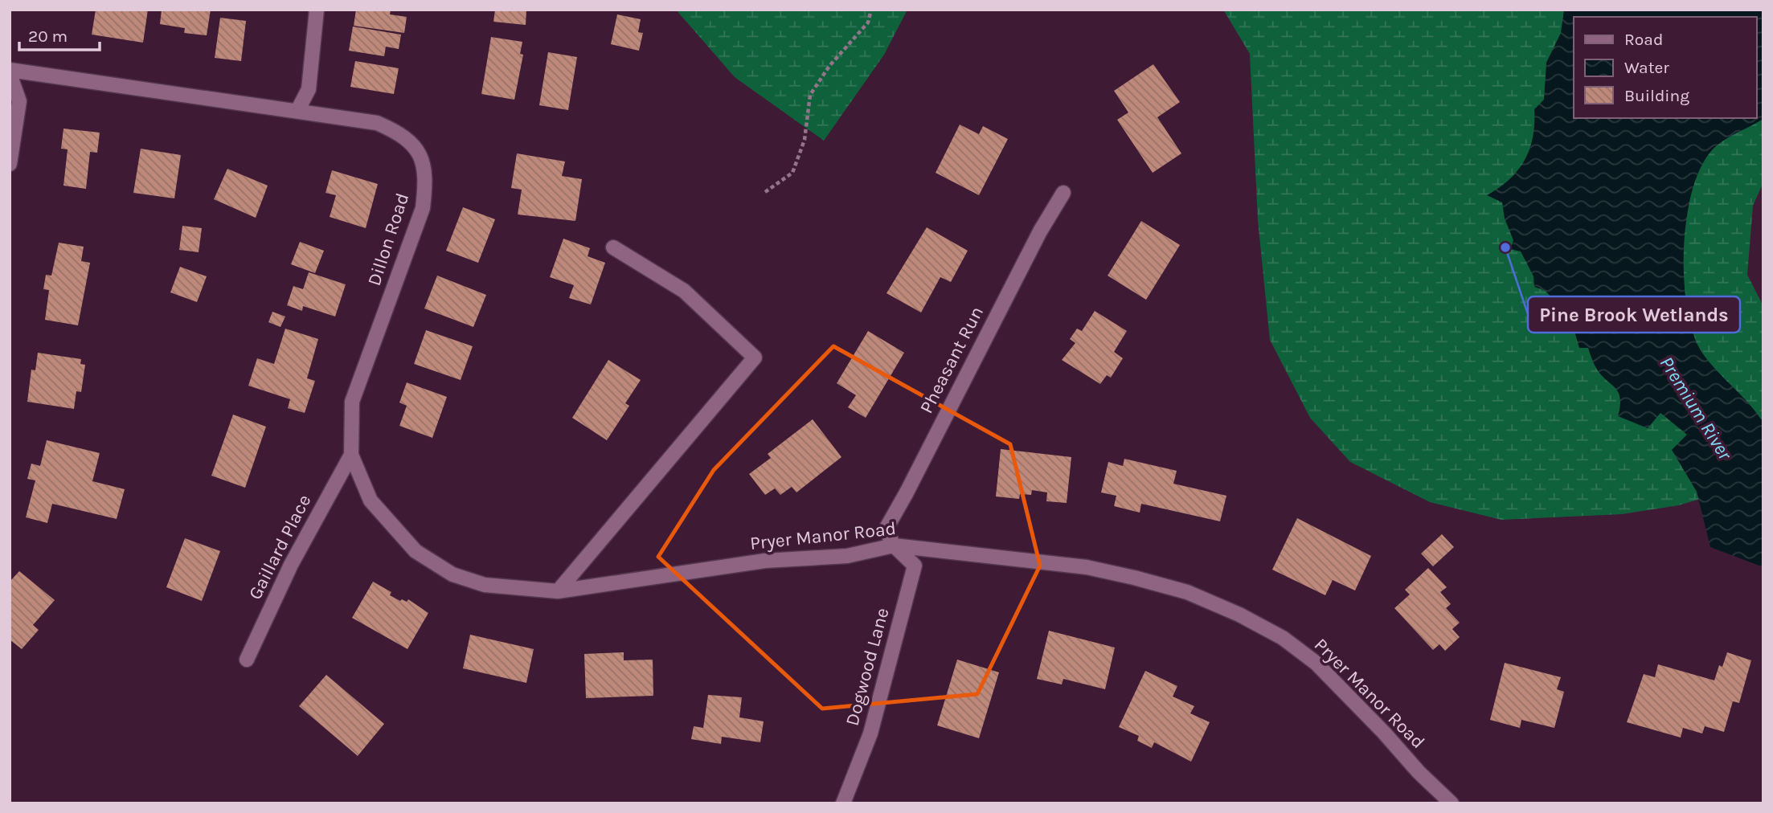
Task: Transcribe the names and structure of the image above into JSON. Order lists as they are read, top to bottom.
{
  "streets": {
    "street": [
      "Dillon Road",
      "Pheasant Run",
      "Pryer Manor Road",
      "Gaillard Place",
      "Dogwood Lane"
    ]
  },
  "crossings": [
    ["Dillon Road", "Pryer Manor Road"],
    ["Dillon Road", "Gaillard Place"],
    ["Pheasant Run", "Pryer Manor Road"],
    ["Pheasant Run", "Dogwood Lane"],
    ["Pryer Manor Road", "Dogwood Lane"]
  ],
  "water": ["Premium River"],
  "places": ["Pine Brook Wetlands"],
  "legend": ["Road", "Water", "Building"],
  "scale_bar": "20 m"
}
